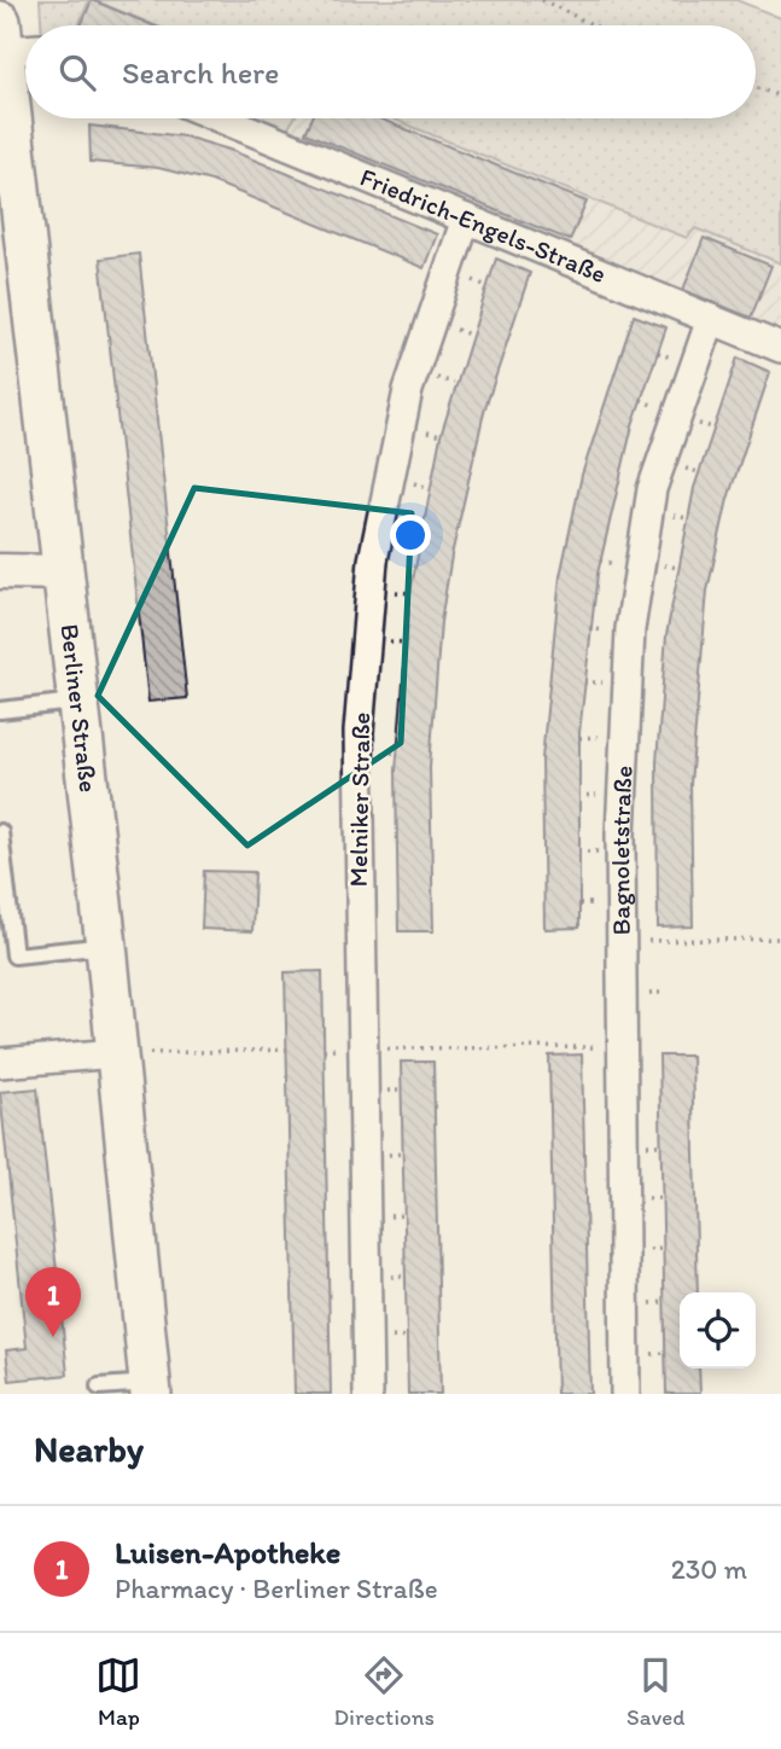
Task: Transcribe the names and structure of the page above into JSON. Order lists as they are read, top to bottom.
{
  "streets": {
    "main road": ["Berliner Straße"],
    "street": ["Friedrich-Engels-Straße", "Melniker Straße", "Bagnoletstraße"]
  },
  "crossings": [
    ["Friedrich-Engels-Straße", "Melniker Straße"],
    ["Friedrich-Engels-Straße", "Bagnoletstraße"]
  ],
  "page": {
    "search": "Search here",
    "pins": "1",
    "heading": "Nearby",
    "list": [
      {
        "mark": "1",
        "name": "Luisen-Apotheke",
        "note": "Pharmacy · Berliner Straße",
        "value": "230 m"
      }
    ],
    "nav": ["Map", "Directions", "Saved"]
  }
}
